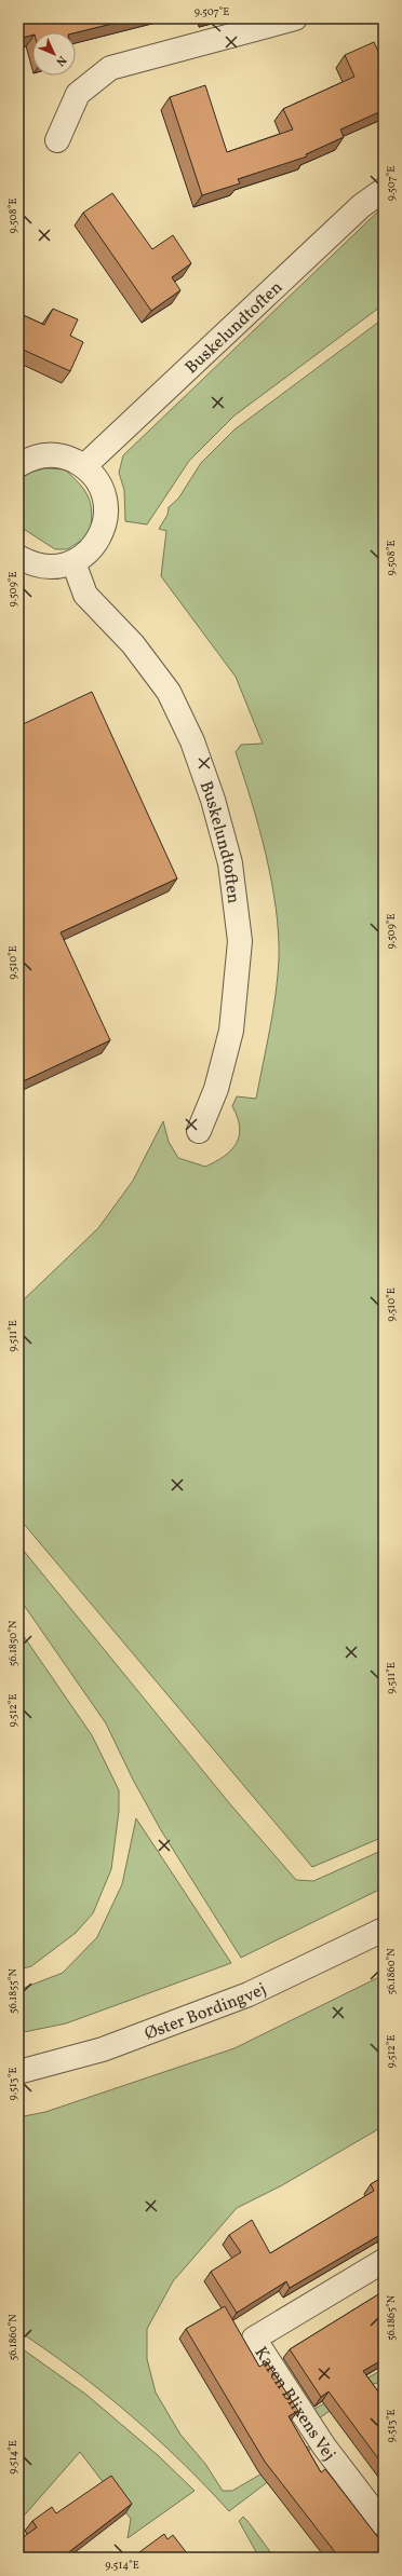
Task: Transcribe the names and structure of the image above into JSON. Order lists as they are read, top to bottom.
{
  "streets": {
    "street": ["Buskelundtoften", "Øster Bordingvej", "Karen Blixens Vej"]
  },
  "north": "bottom right",
  "coordinates": [
    "9.507°E",
    "9.508°E",
    "9.509°E",
    "9.510°E",
    "9.511°E",
    "56.1850°N",
    "9.512°E",
    "56.1860°N",
    "56.1855°N",
    "9.513°E",
    "56.1865°N",
    "9.514°E"
  ]
}
